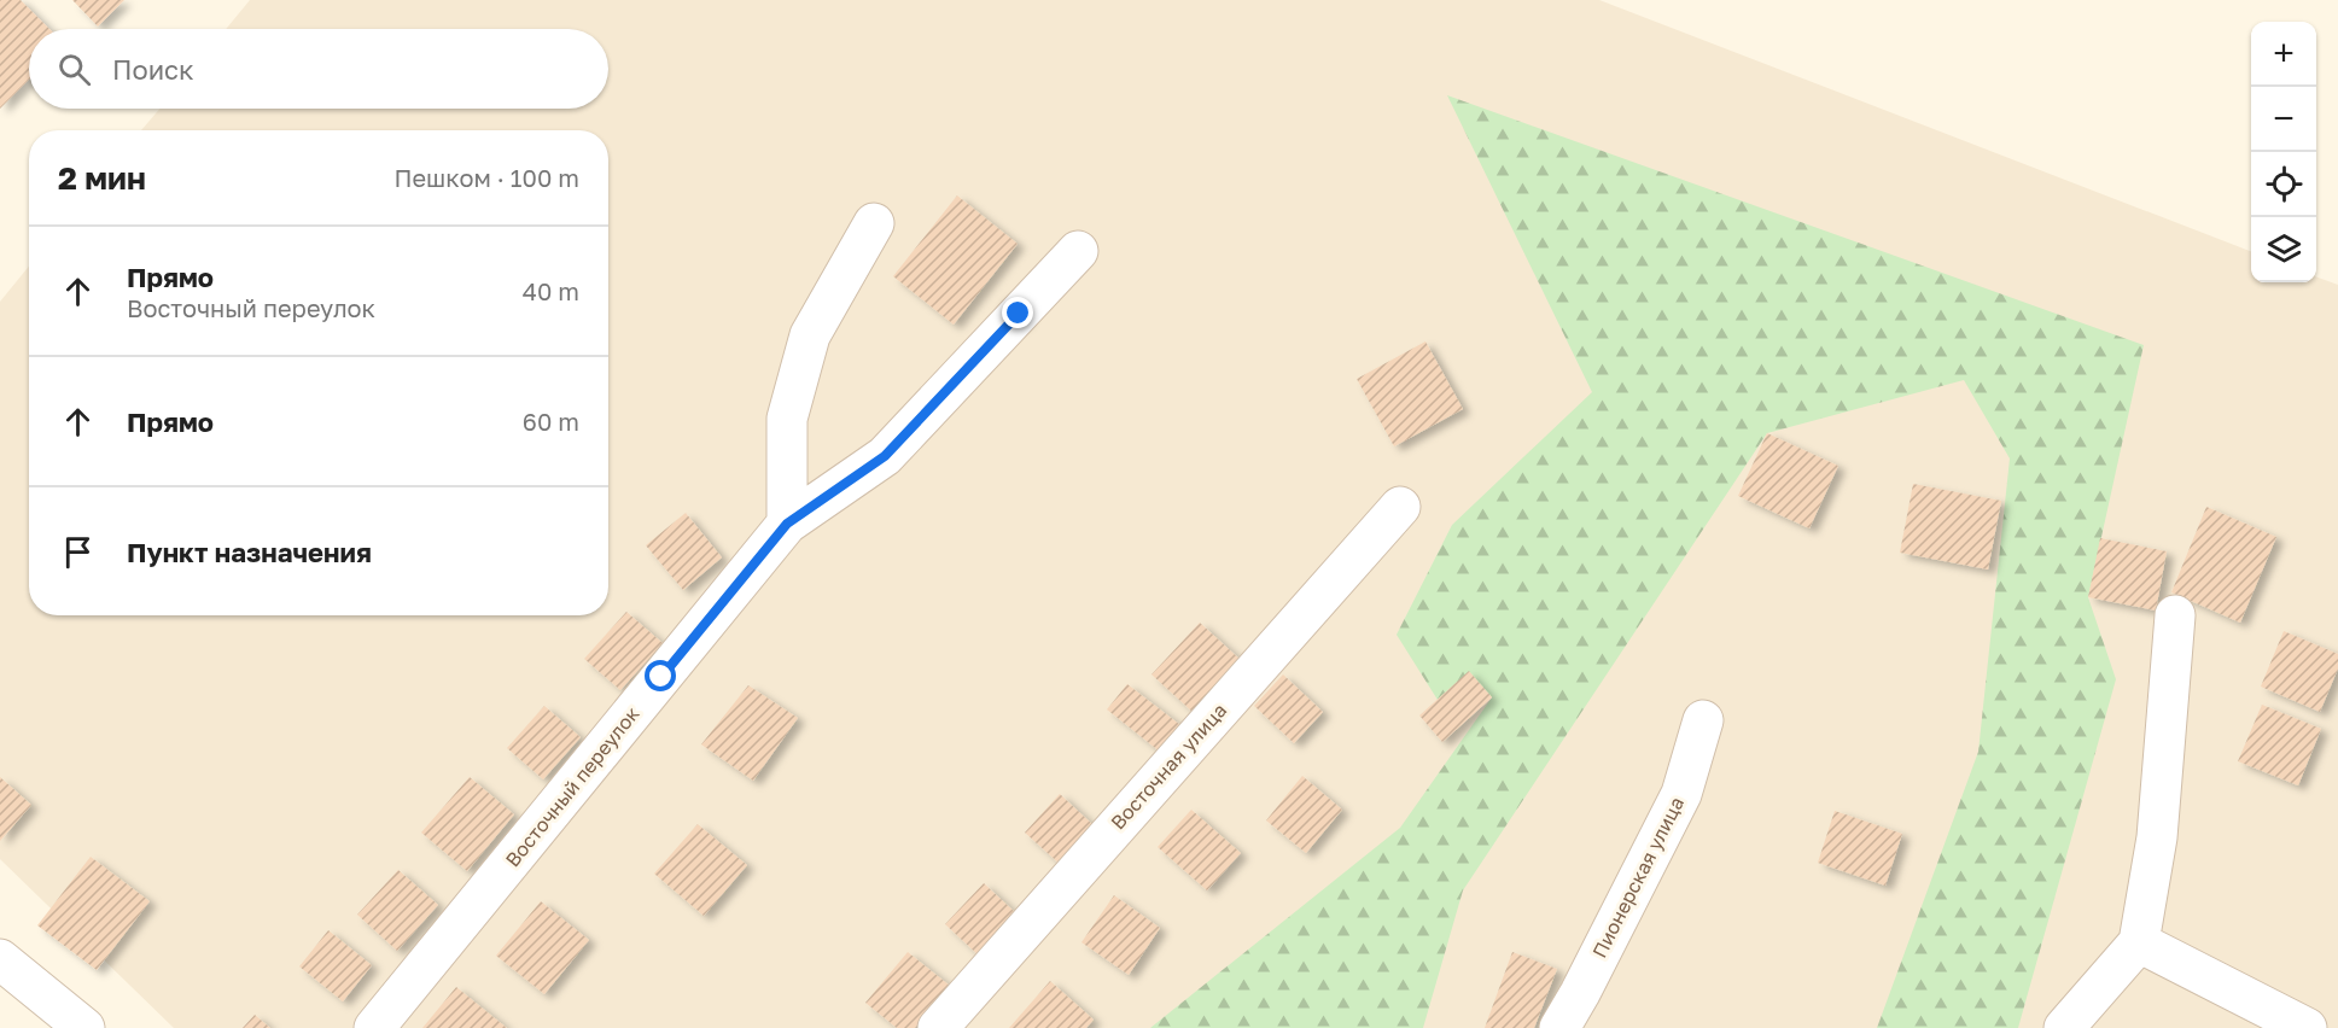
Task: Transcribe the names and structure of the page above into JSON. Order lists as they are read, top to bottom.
{
  "streets": {
    "street": ["Восточная улица", "Восточный переулок", "Пионерская улица"]
  },
  "page": {
    "map_buttons": ["+", "−"],
    "search": "Поиск",
    "heading": ["2 мин", "Пешком · 100 m"],
    "list": [
      ["Прямо", "Восточный переулок", "40 m"],
      ["Прямо", "60 m"],
      "Пункт назначения"
    ]
  }
}
